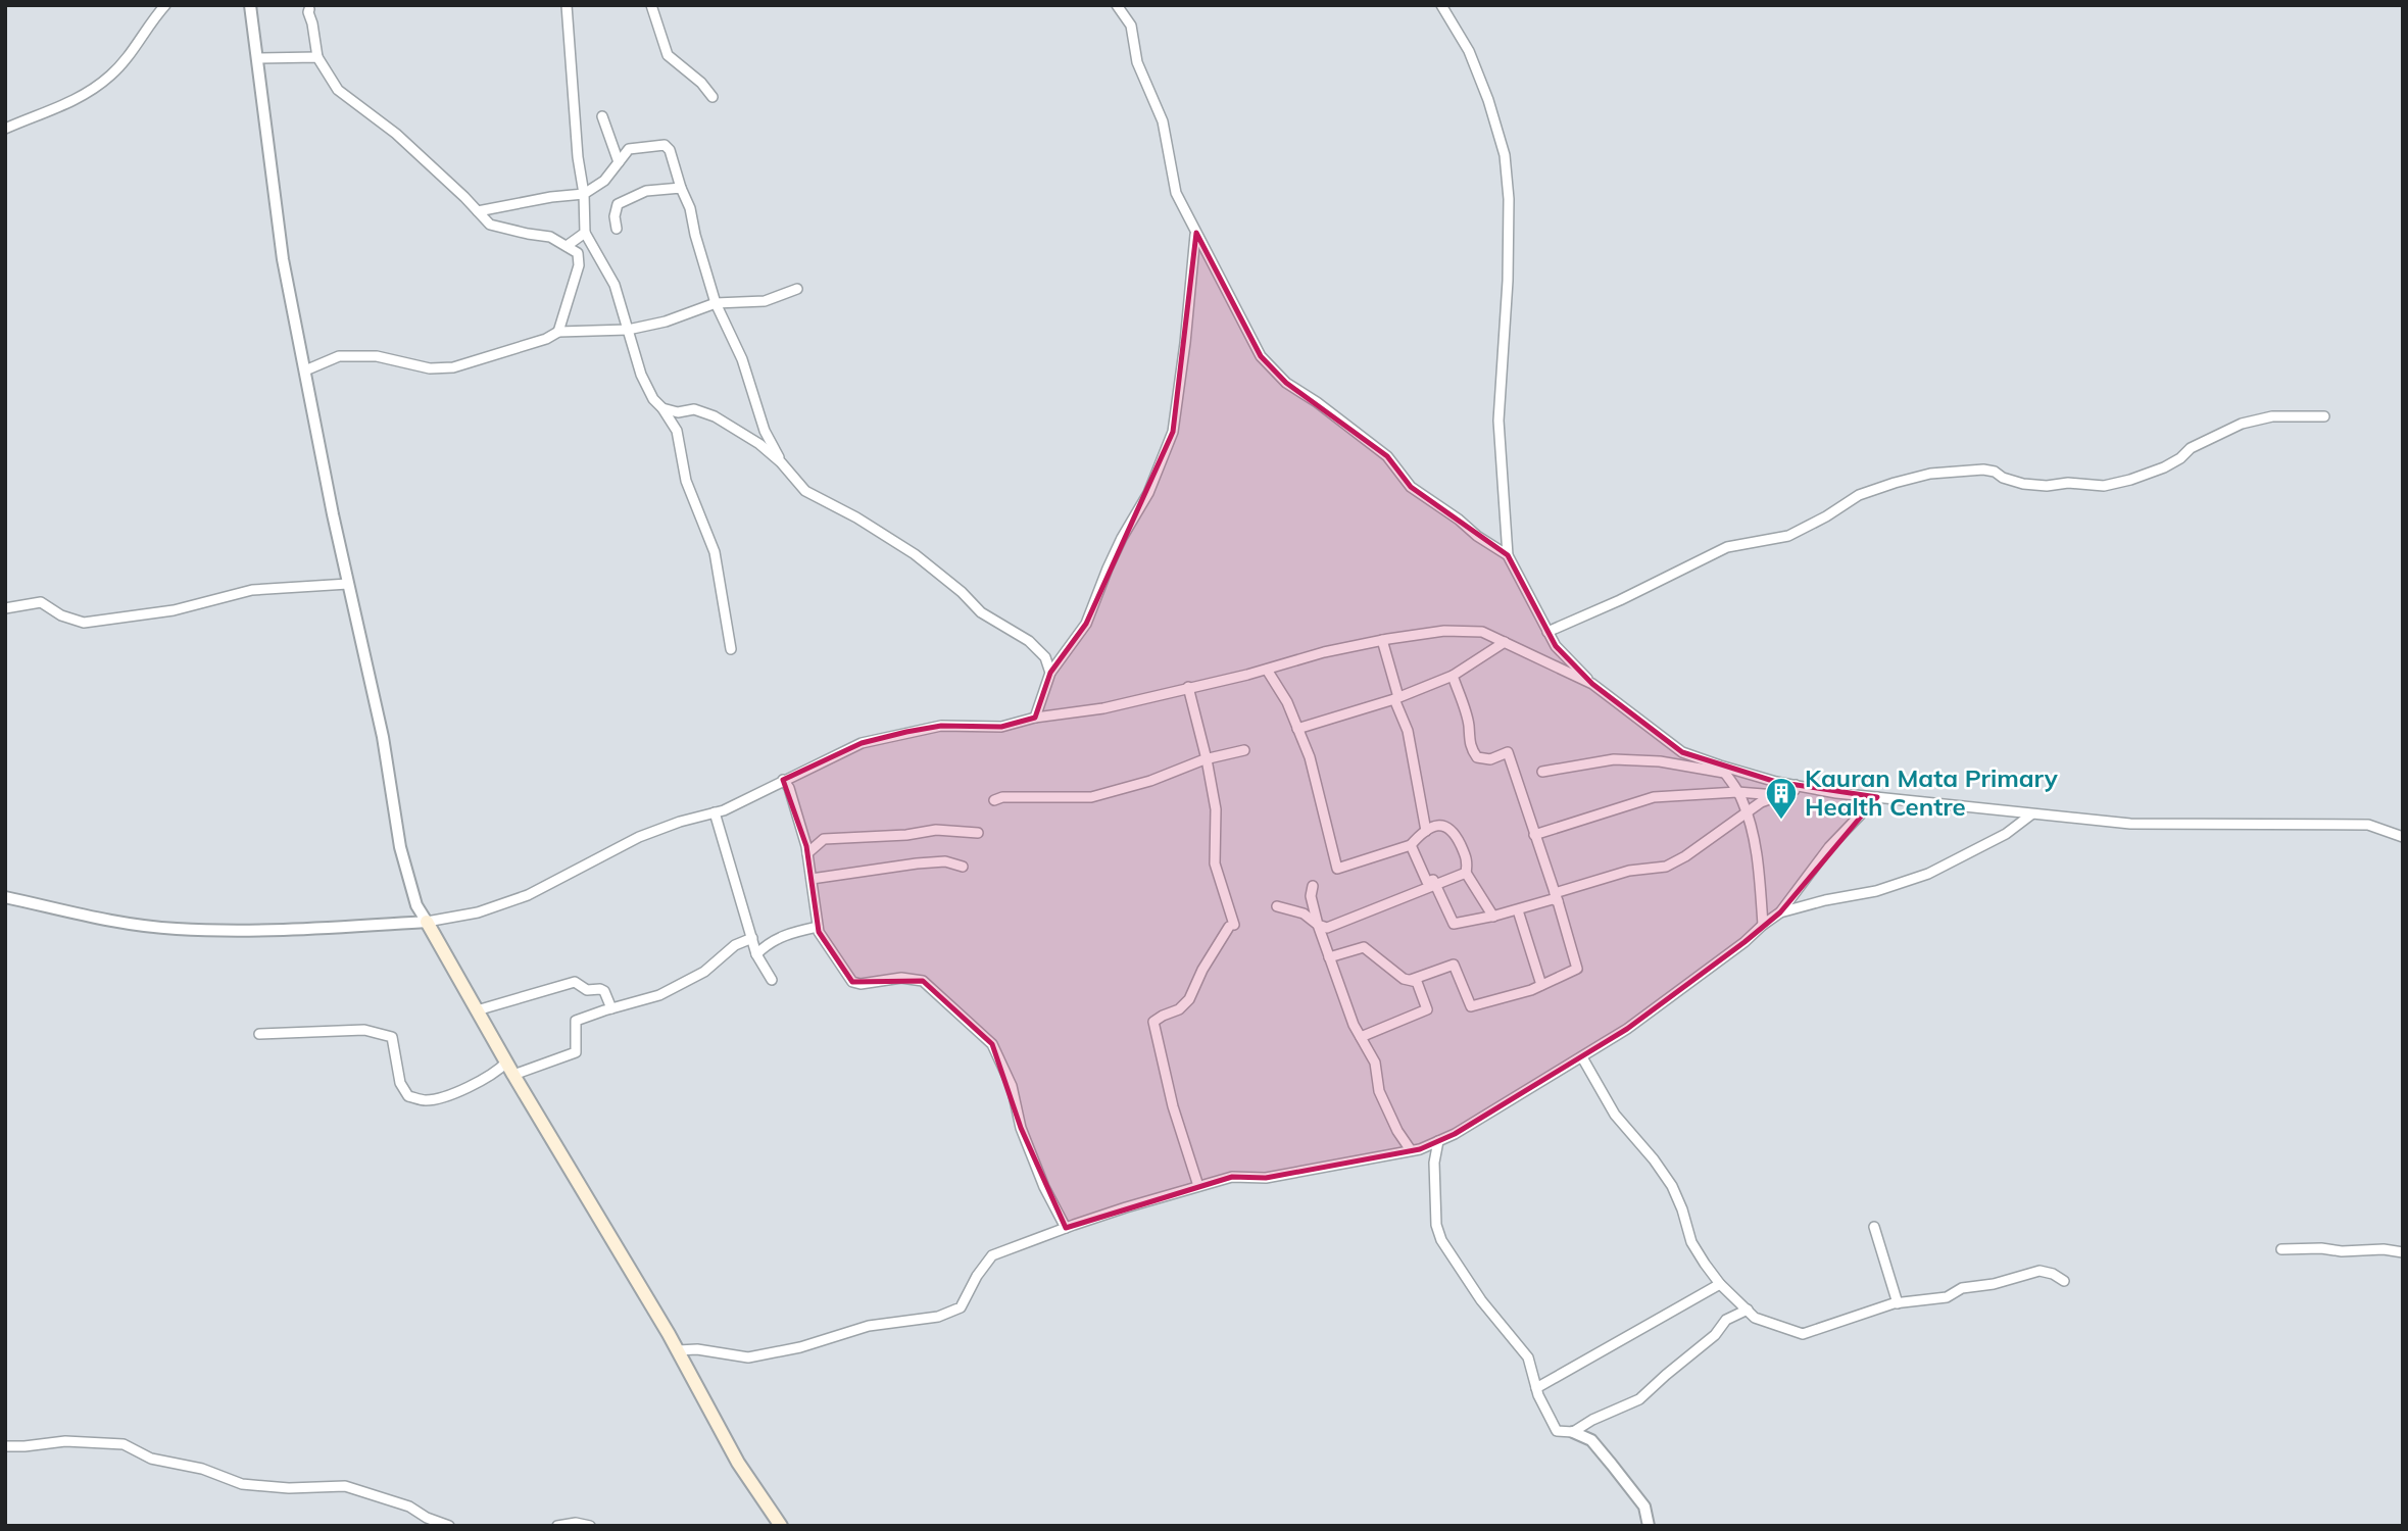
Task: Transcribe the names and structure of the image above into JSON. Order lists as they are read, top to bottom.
{
  "places": {
    "building": ["Kauran Mata Primary Health Centre"]
  }
}
